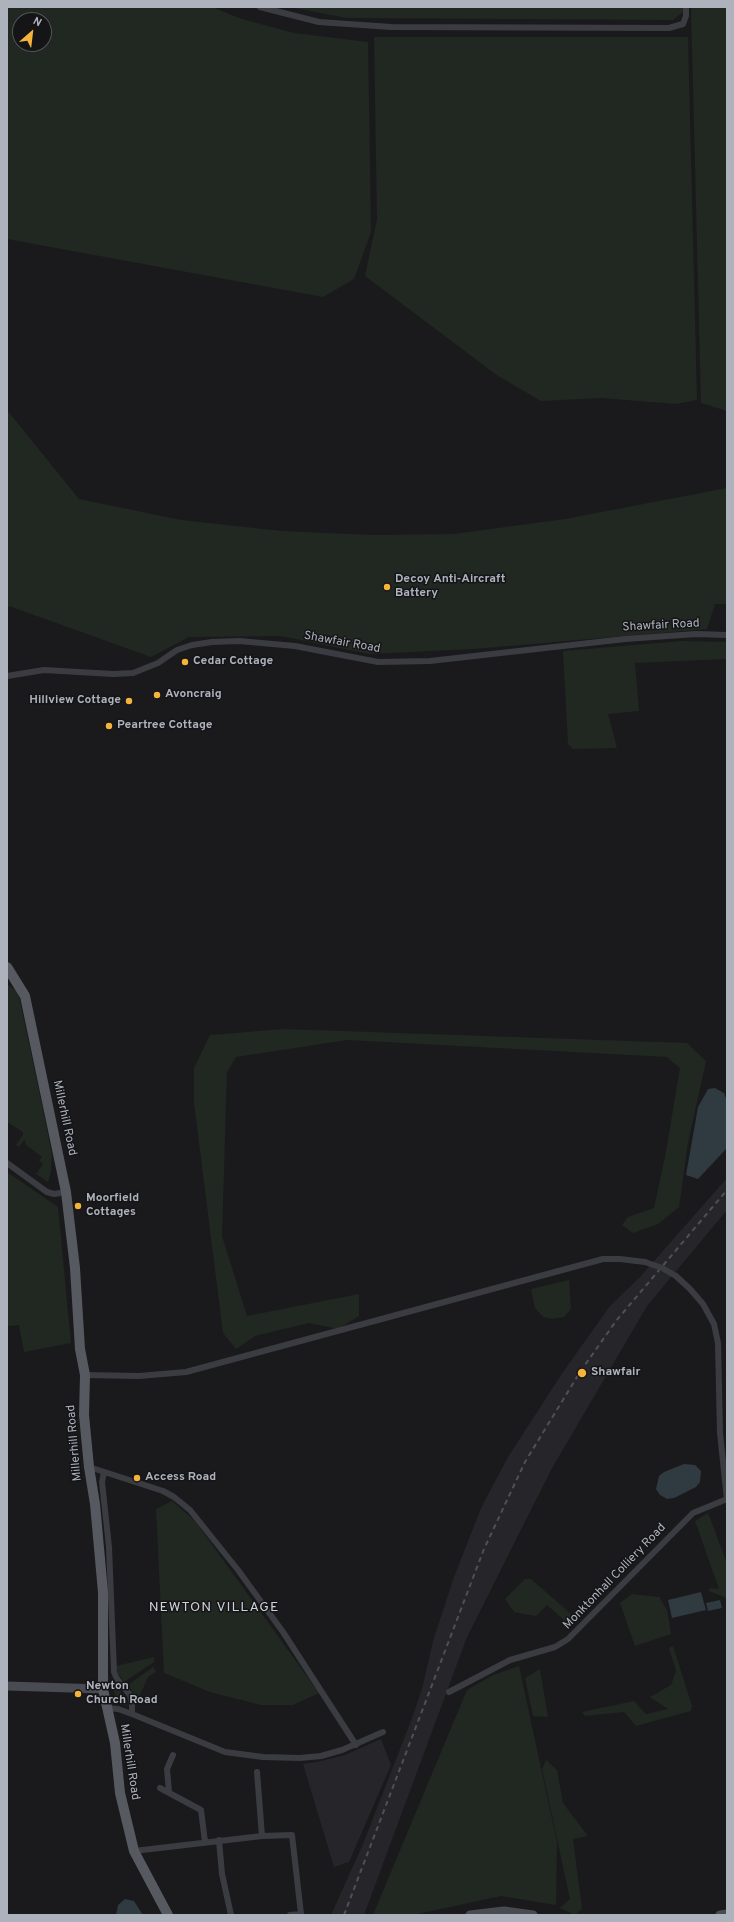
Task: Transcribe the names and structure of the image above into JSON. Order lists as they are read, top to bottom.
{
  "streets": {
    "main road": ["Millerhill Road"],
    "street": ["Shawfair Road", "Monktonhall Colliery Road"]
  },
  "districts": ["NEWTON VILLAGE"],
  "places": [
    "Decoy Anti-Aircraft Battery",
    "Cedar Cottage",
    "Avoncraig",
    "Hillview Cottage",
    "Peartree Cottage",
    "Moorfield Cottages",
    "Shawfair",
    "Access Road",
    "Newton Church Road"
  ],
  "north": "top right"
}
